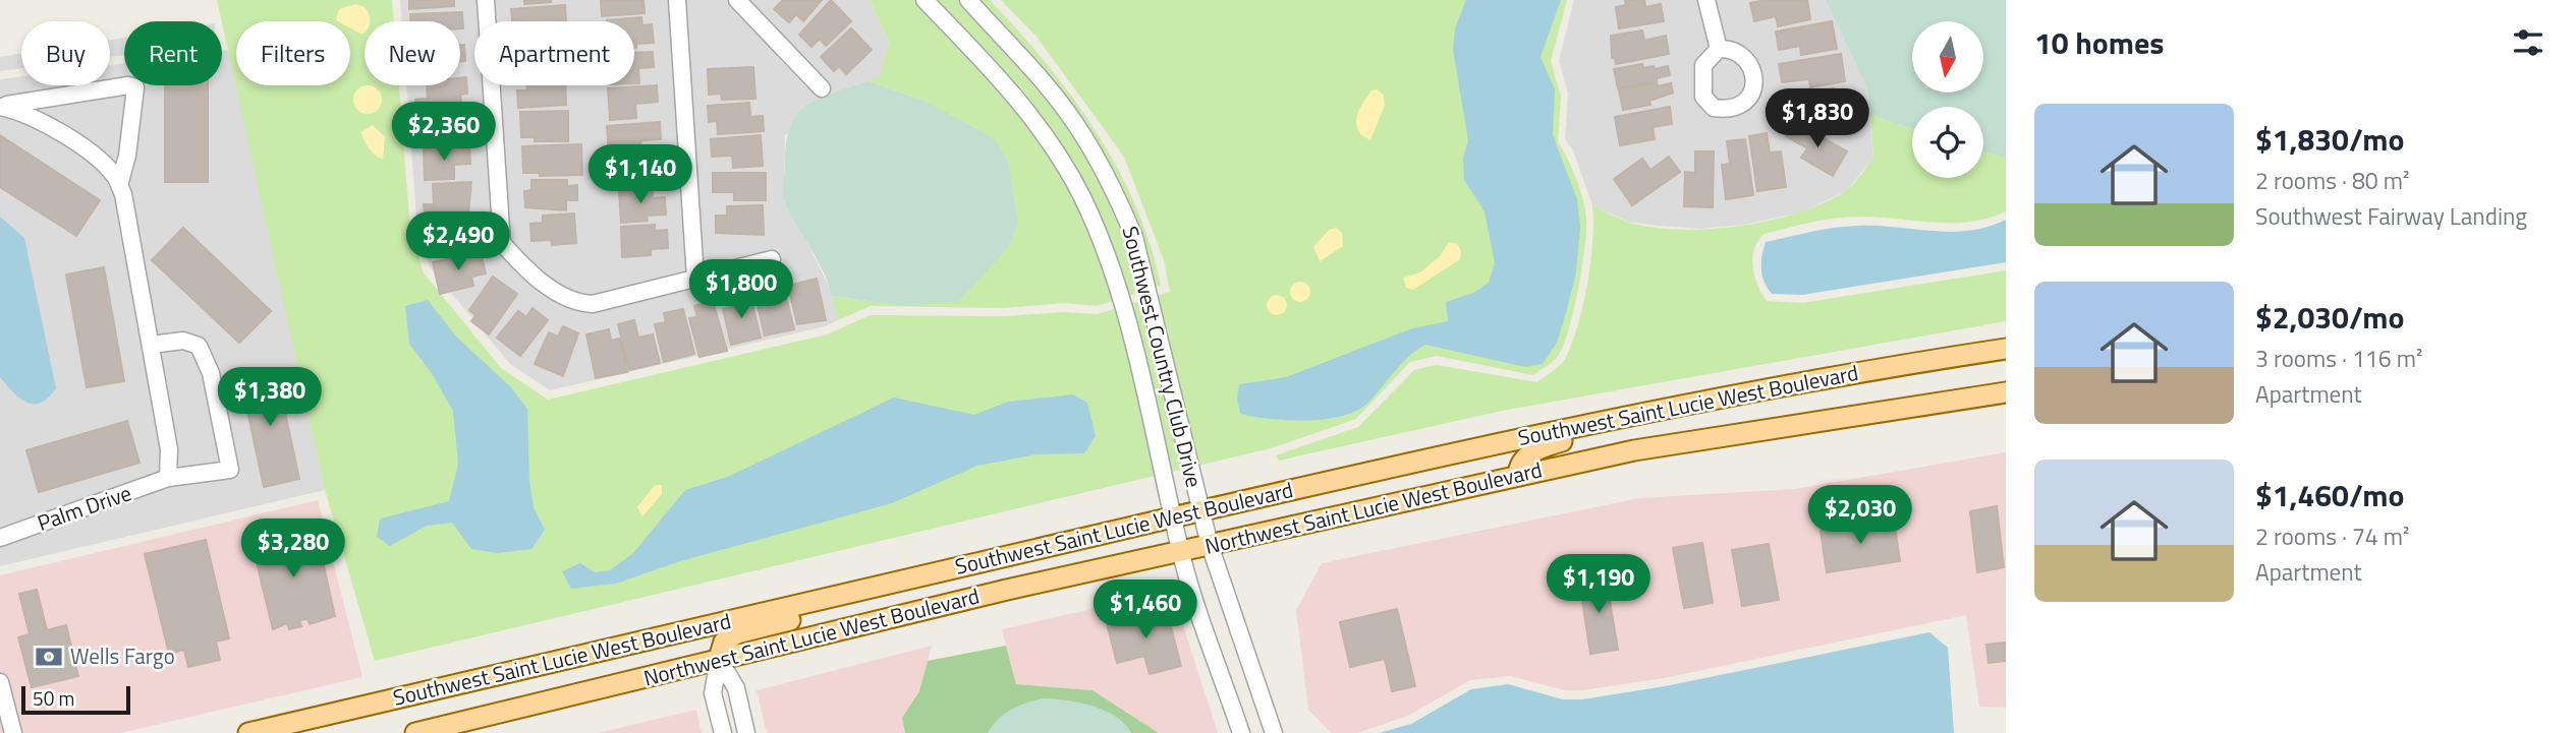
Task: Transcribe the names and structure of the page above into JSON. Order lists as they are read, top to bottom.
{
  "streets": {
    "main road": ["Southwest Saint Lucie West Boulevard", "Northwest Saint Lucie West Boulevard"],
    "street": ["Southwest Country Club Drive", "Palm Drive"]
  },
  "crossings": [
    ["Southwest Country Club Drive", "Southwest Saint Lucie West Boulevard"],
    ["Southwest Country Club Drive", "Northwest Saint Lucie West Boulevard"]
  ],
  "places": {
    "bank": ["Wells Fargo"]
  },
  "scale_bar": "50 m",
  "north": "bottom",
  "page": {
    "heading": "10 homes",
    "chip": [
      "Buy",
      "Rent",
      "Filters",
      "New",
      "Apartment"
    ],
    "list": [
      {
        "name": "$1,830/mo",
        "note": "2 rooms · 80 m² · Southwest Fairway Landing"
      },
      {
        "name": "$2,030/mo",
        "note": "3 rooms · 116 m² · Apartment"
      },
      {
        "name": "$1,460/mo",
        "note": "2 rooms · 74 m² · Apartment"
      }
    ],
    "price": [
      "$1,830",
      "$2,360",
      "$1,140",
      "$2,490",
      "$1,800",
      "$1,380",
      "$2,030",
      "$3,280",
      "$1,190",
      "$1,460"
    ],
    "scale": "50 m"
  }
}
